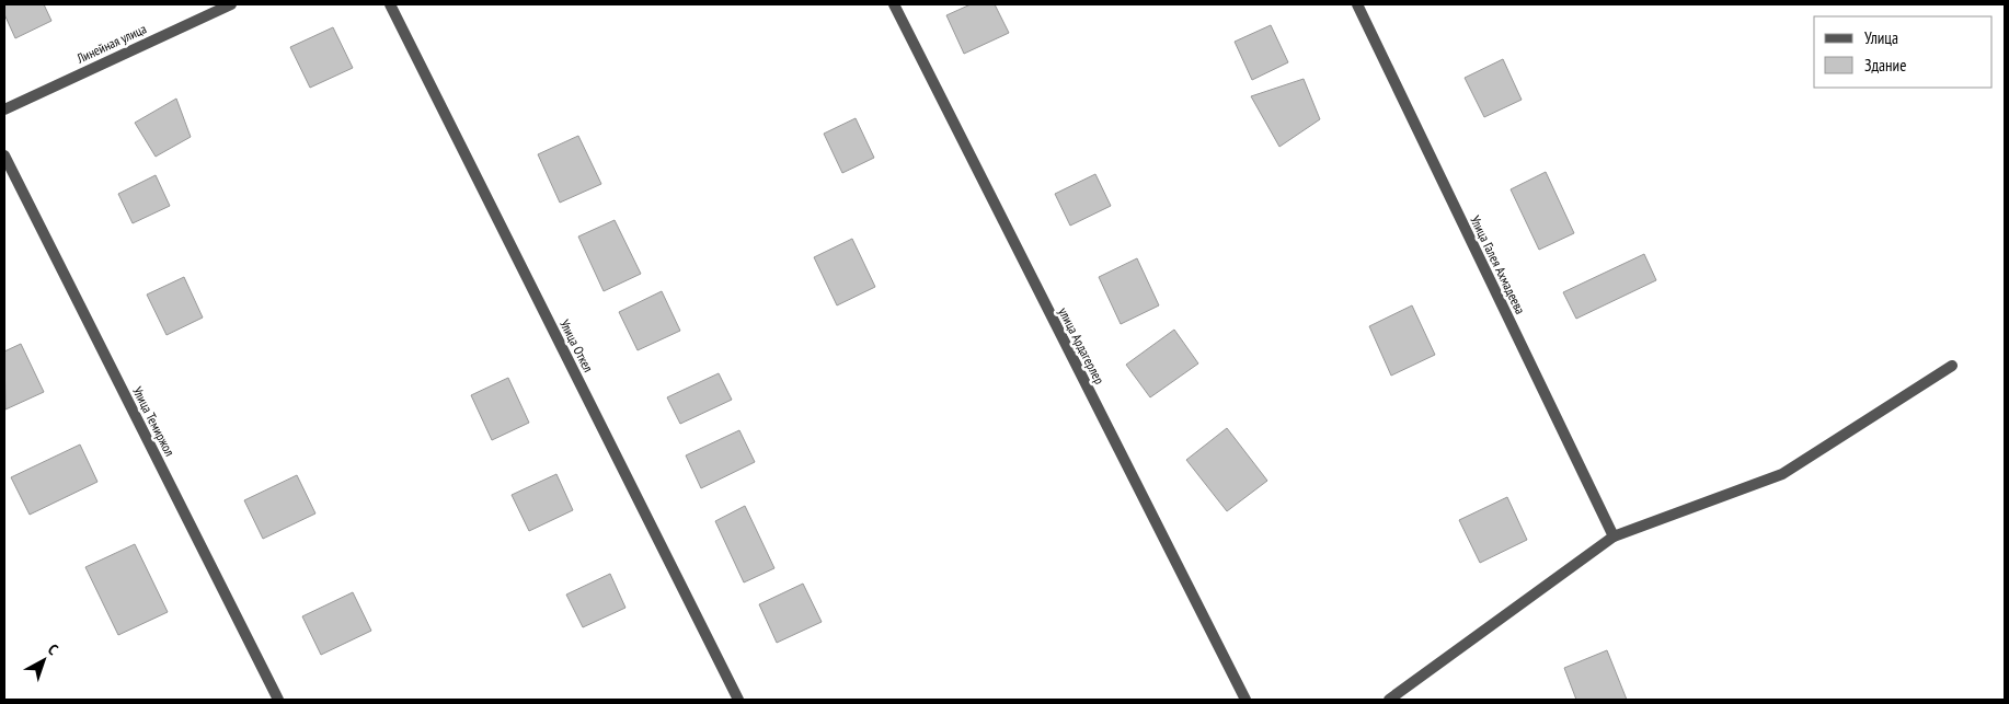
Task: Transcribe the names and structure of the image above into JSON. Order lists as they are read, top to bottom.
{
  "streets": {
    "street": [
      "Линейная улица",
      "Улица Галея Ахмадеева",
      "Улица Откел",
      "улица Ардагерлер",
      "Улица Темиржол"
    ]
  },
  "legend": ["Улица", "Здание"],
  "north": "top right"
}
